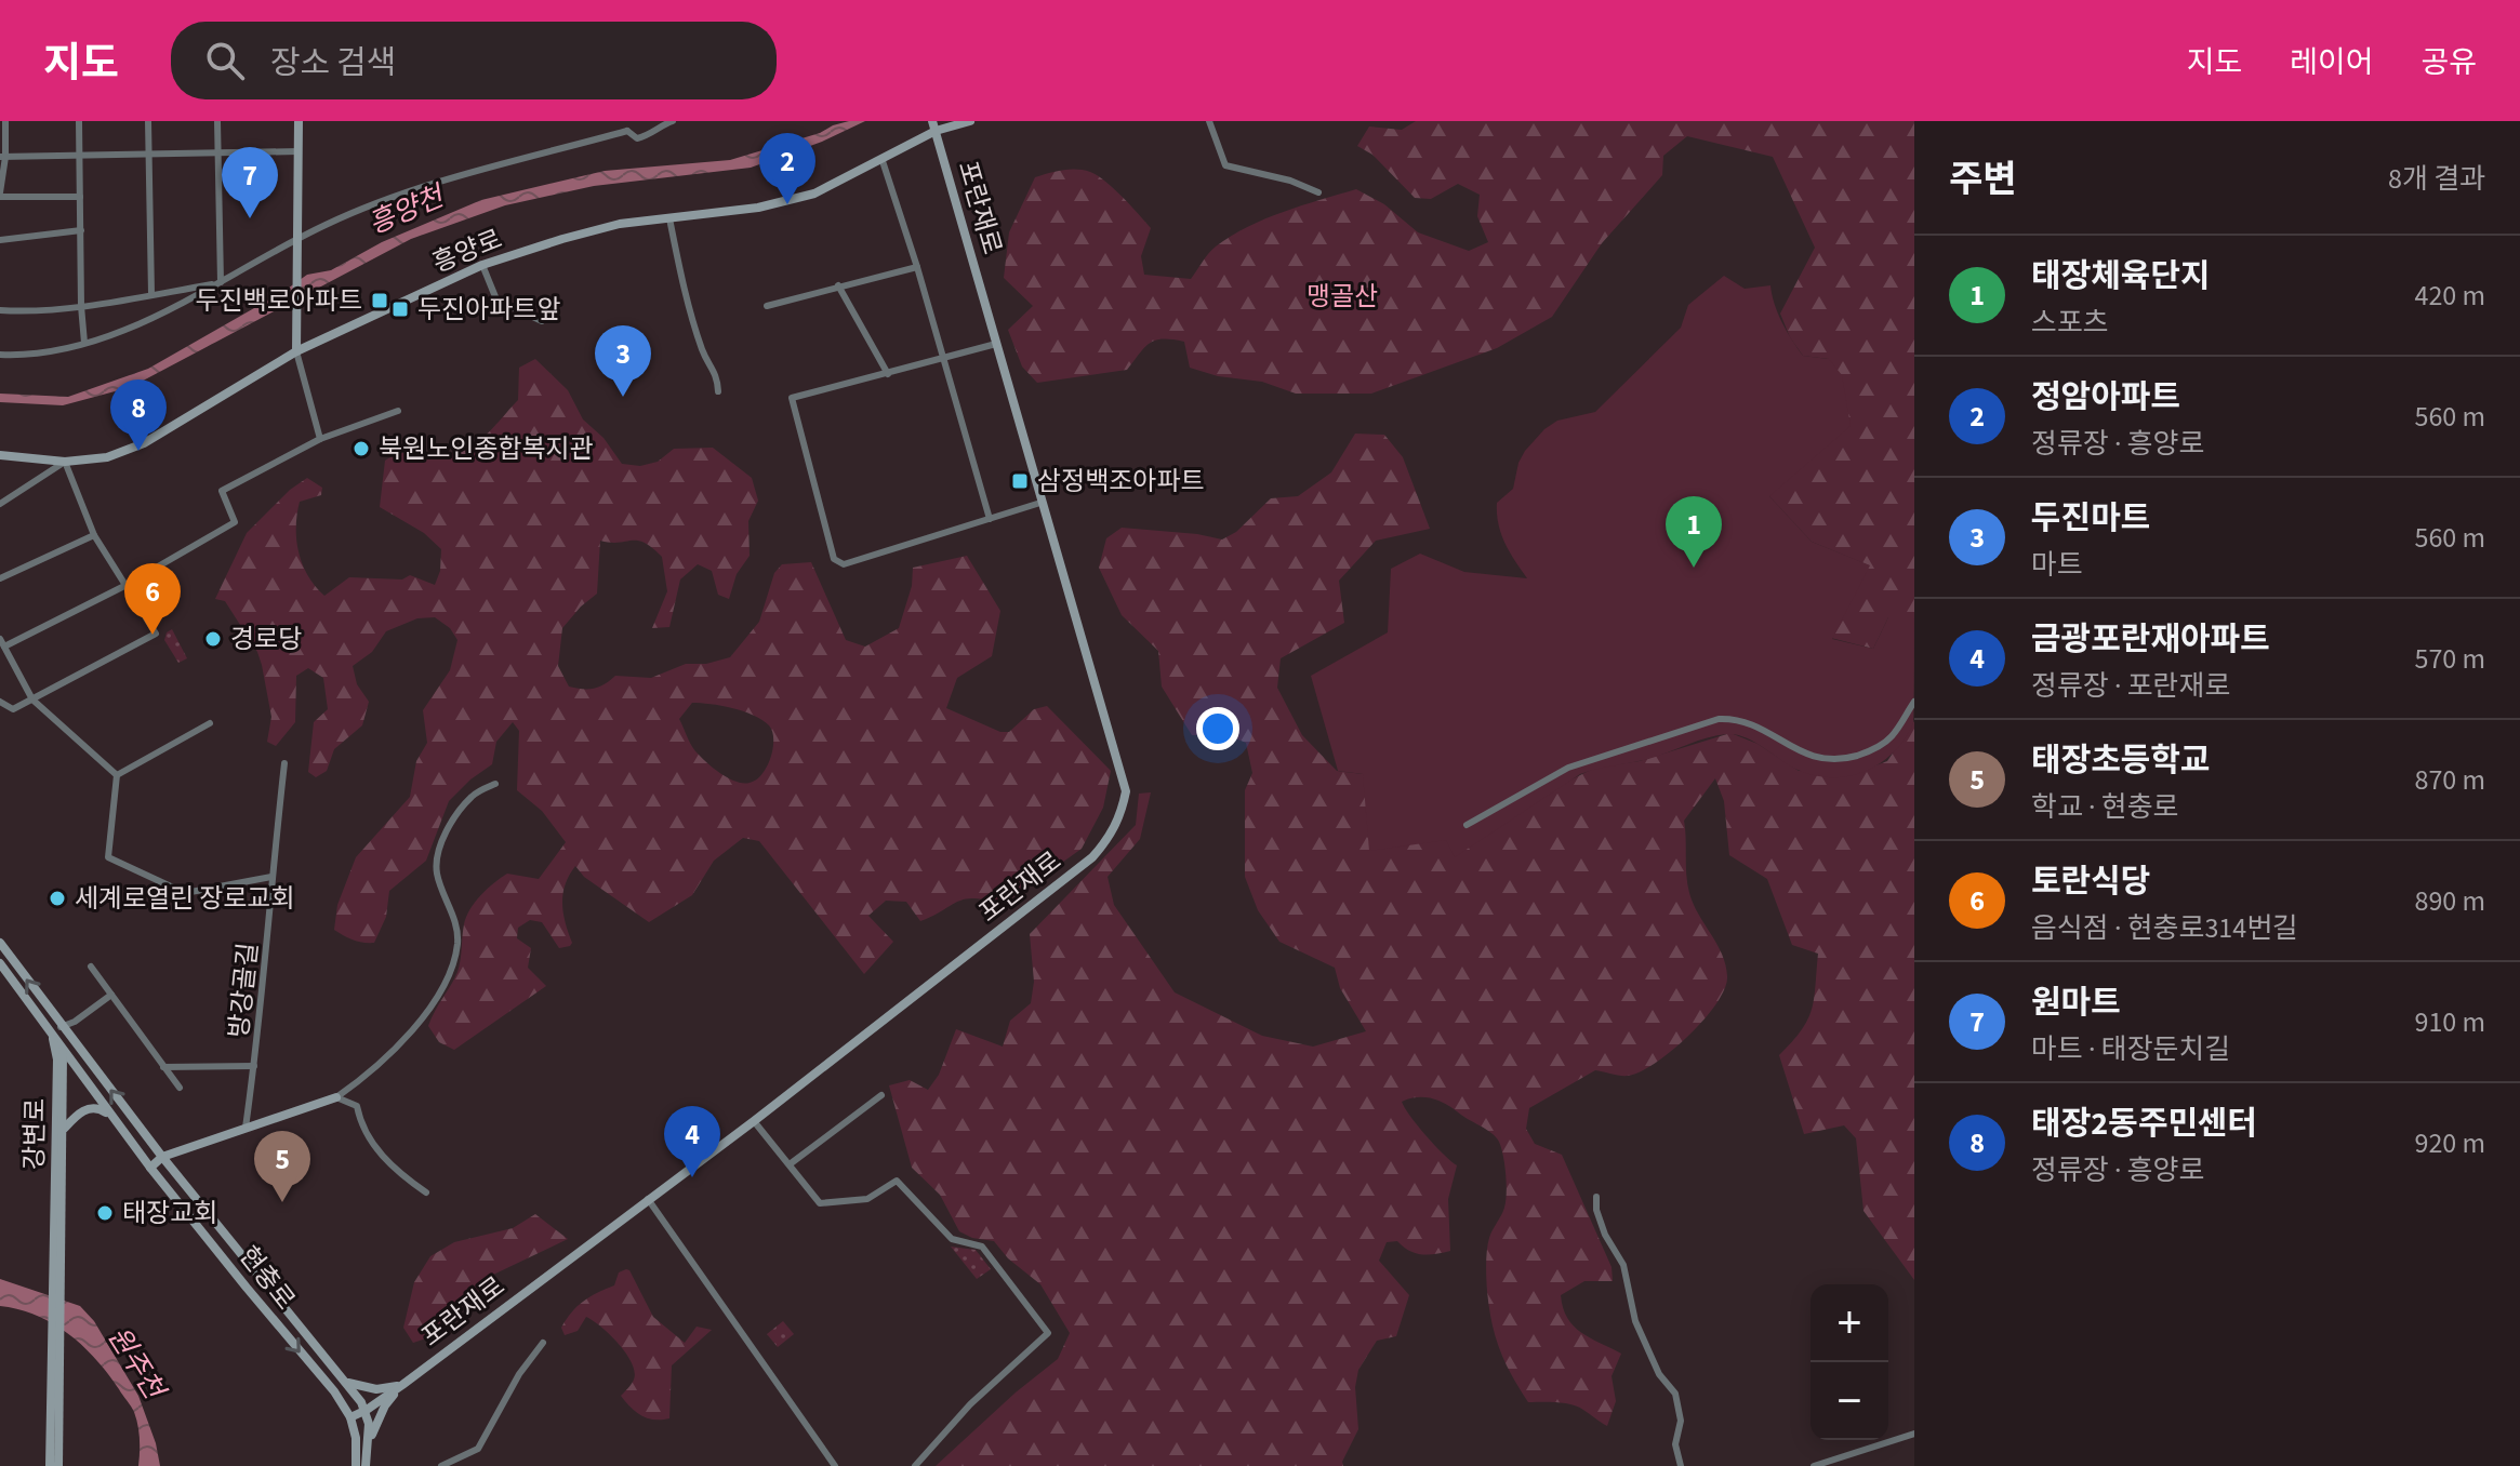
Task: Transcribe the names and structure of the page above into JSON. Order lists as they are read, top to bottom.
{
  "streets": {
    "street": [
      "포란재로",
      "흥양로",
      "방강골길",
      "강변로",
      "현충로"
    ]
  },
  "crossings": [
    ["포란재로", "흥양로"],
    ["포란재로", "현충로"],
    ["강변로", "현충로"]
  ],
  "water": ["흥양천", "원주천"],
  "parks": ["맹골산"],
  "places": {
    "transit": ["두진백로아파트", "두진아파트앞", "삼정백조아파트"],
    "other": [
      "북원노인종합복지관",
      "경로당",
      "세계로열린 장로교회",
      "태장교회"
    ]
  },
  "page": {
    "header": "지도",
    "search": "장소 검색",
    "nav": ["지도", "레이어", "공유"],
    "heading": ["주변", "8개 결과"],
    "pins": [
      "2",
      "7",
      "3",
      "8",
      "1",
      "6",
      "4",
      "5"
    ],
    "list": [
      {
        "mark": "1",
        "name": "태장체육단지",
        "note": "스포츠",
        "value": "420 m"
      },
      {
        "mark": "2",
        "name": "정암아파트",
        "note": "정류장 · 흥양로",
        "value": "560 m"
      },
      {
        "mark": "3",
        "name": "두진마트",
        "note": "마트",
        "value": "560 m"
      },
      {
        "mark": "4",
        "name": "금광포란재아파트",
        "note": "정류장 · 포란재로",
        "value": "570 m"
      },
      {
        "mark": "5",
        "name": "태장초등학교",
        "note": "학교 · 현충로",
        "value": "870 m"
      },
      {
        "mark": "6",
        "name": "토란식당",
        "note": "음식점 · 현충로314번길",
        "value": "890 m"
      },
      {
        "mark": "7",
        "name": "원마트",
        "note": "마트 · 태장둔치길",
        "value": "910 m"
      },
      {
        "mark": "8",
        "name": "태장2동주민센터",
        "note": "정류장 · 흥양로",
        "value": "920 m"
      }
    ],
    "map_buttons": ["+", "−"]
  }
}
